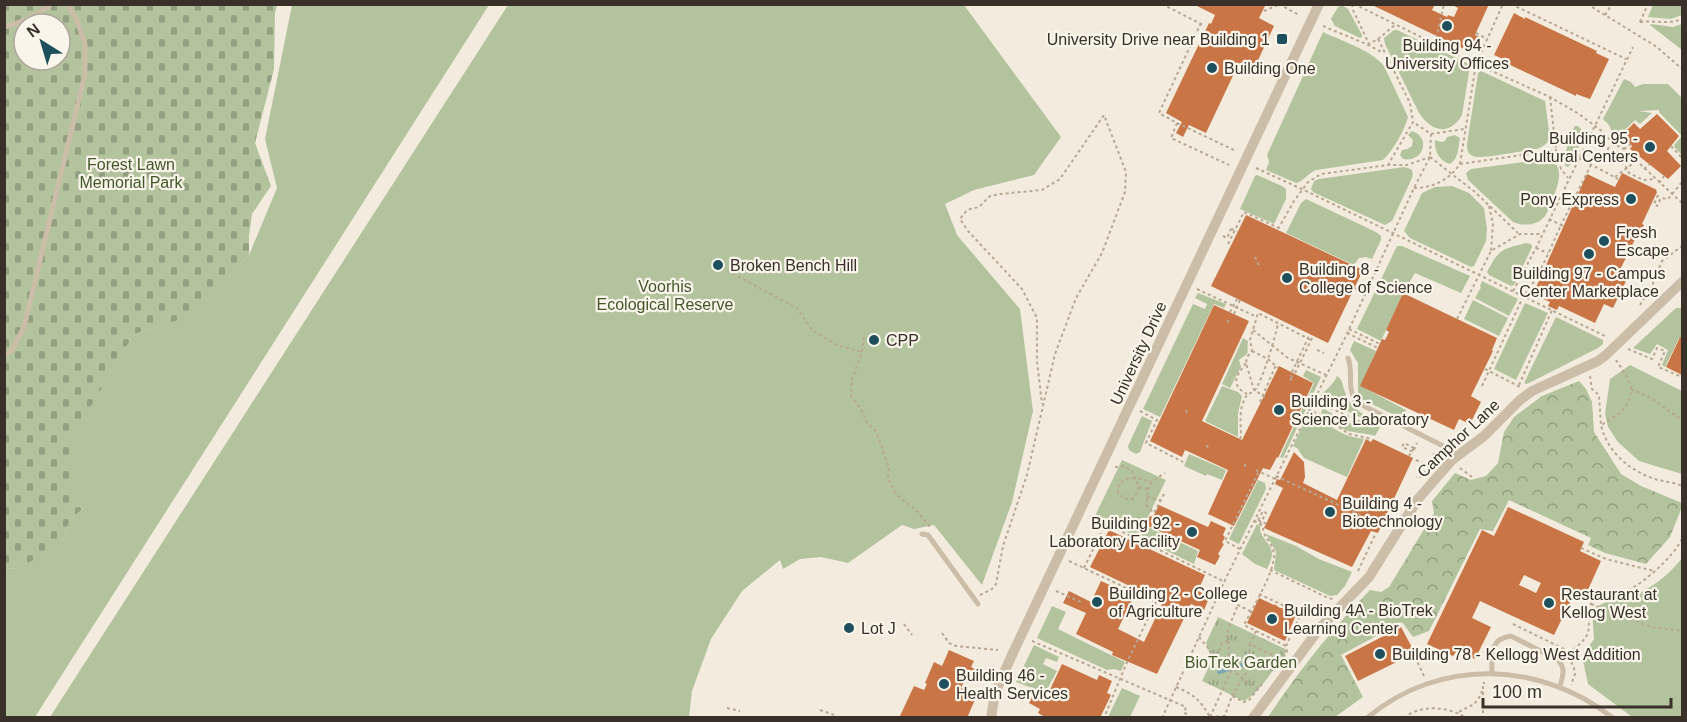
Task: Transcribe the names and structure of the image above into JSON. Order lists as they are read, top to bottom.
{
  "streets": {
    "street": ["University Drive", "Camphor Lane"]
  },
  "parks": ["Forest Lawn Memorial Park", "Voorhis Ecological Reserve", "BioTrek Garden"],
  "places": {
    "other": [
      "Building 94 - University Offices",
      "Building One",
      "Building 95 - Cultural Centers",
      "Pony Express",
      "Fresh Escape",
      "Building 97 - Campus Center Marketplace",
      "Broken Bench Hill",
      "Building 8 - College of Science",
      "CPP",
      "Building 3 - Science Laboratory",
      "Building 4 - Biotechnology",
      "Building 92 - Laboratory Facility",
      "Building 2 - College of Agriculture",
      "Restaurant at Kellog West",
      "Building 4A - BioTrek Learning Center",
      "Lot J",
      "Building 78 - Kellogg West Addition",
      "Building 46 - Health Services"
    ],
    "transit": ["University Drive near Building 1"]
  },
  "scale_bar": "100 m",
  "north": "top left"
}
